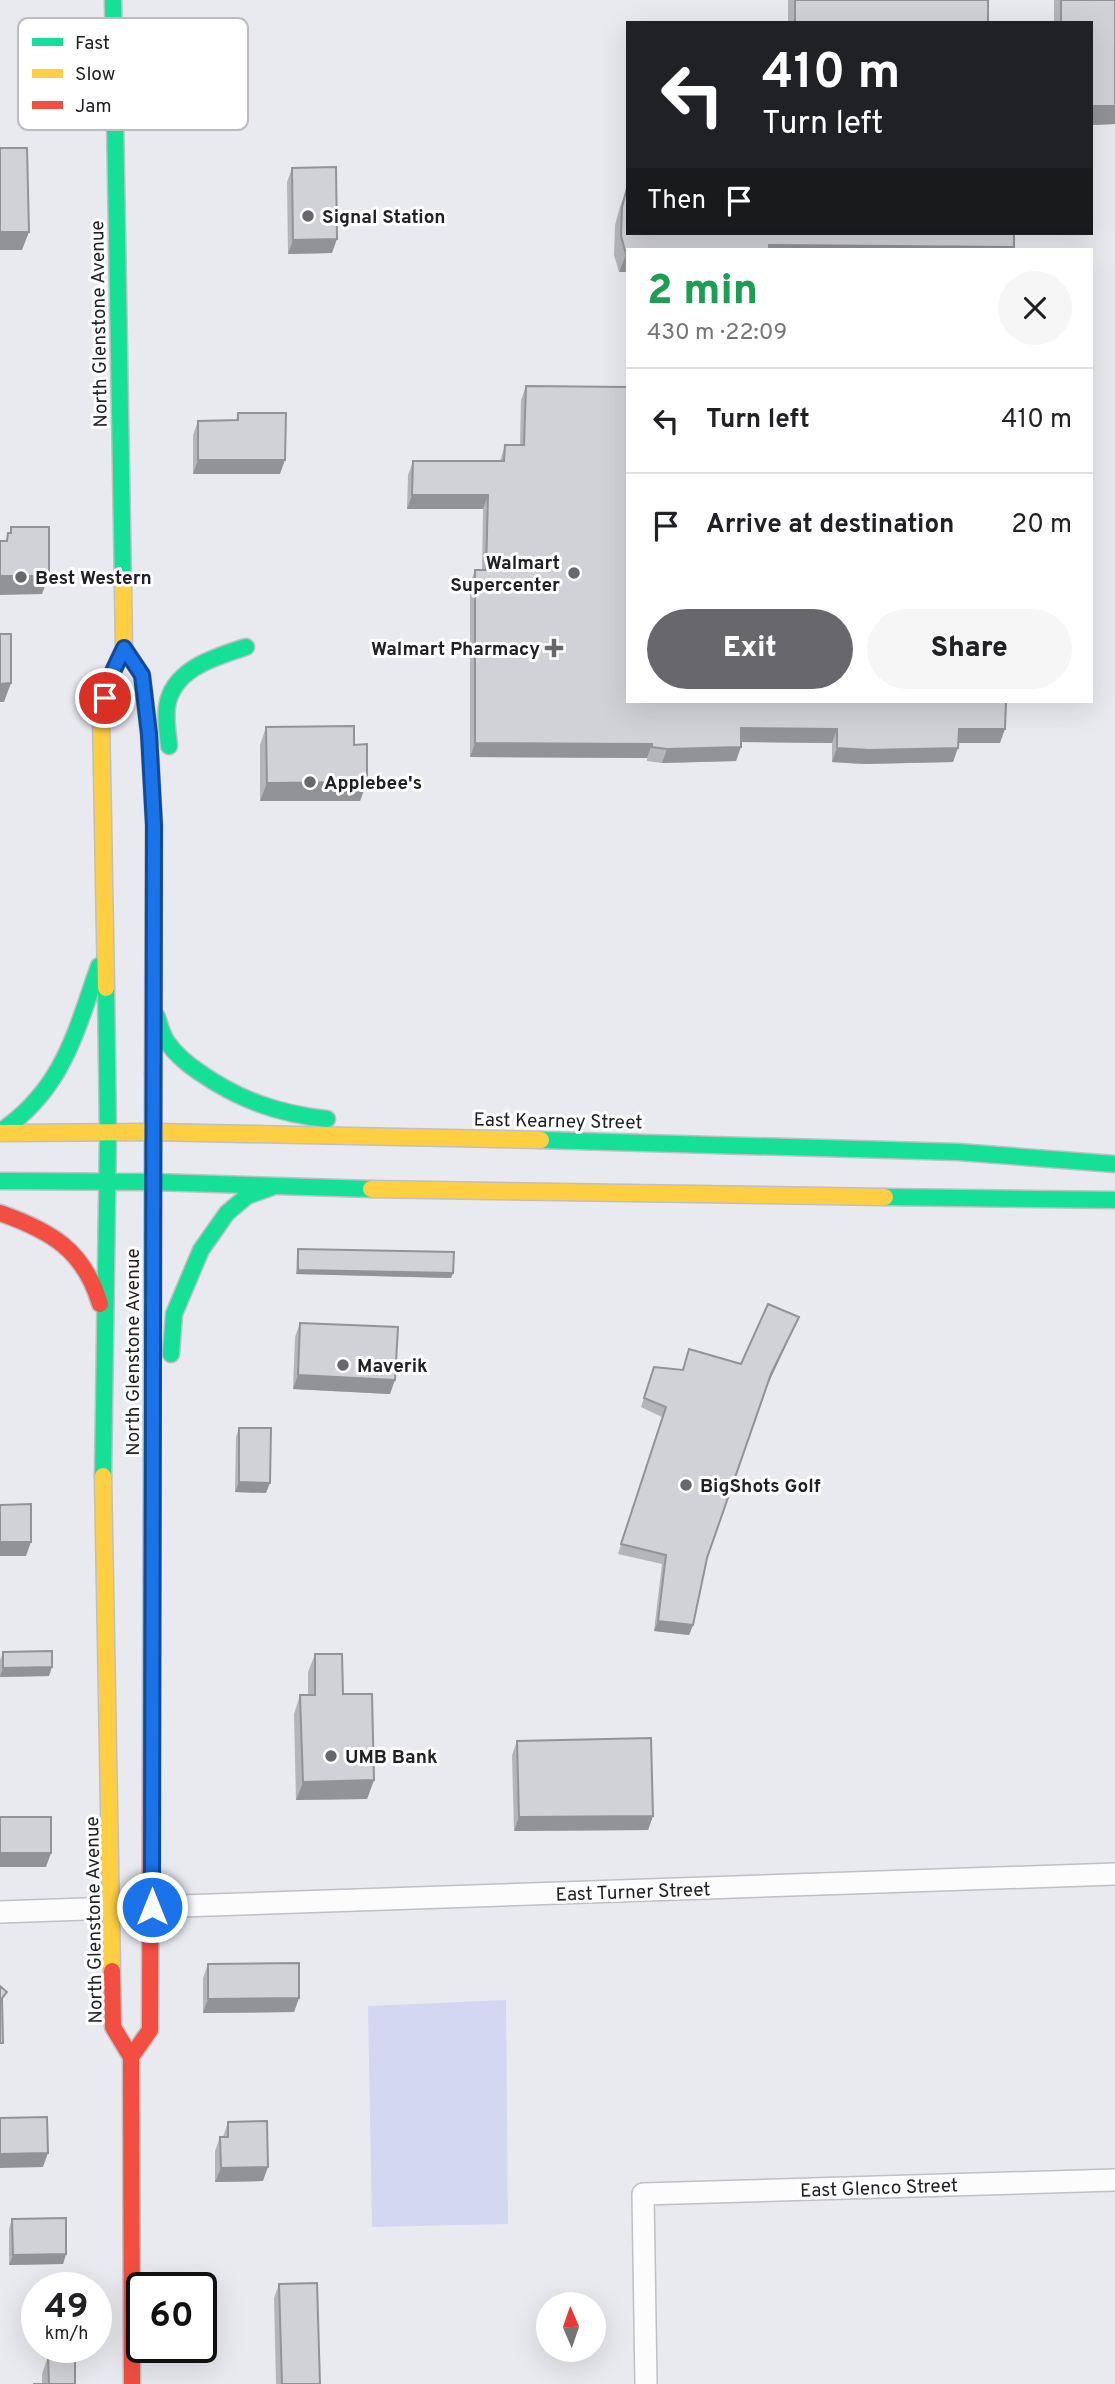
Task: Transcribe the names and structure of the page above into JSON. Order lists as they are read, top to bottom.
{
  "streets": {
    "main road": ["North Glenstone Avenue", "East Kearney Street"],
    "street": ["East Turner Street", "East Glenco Street"]
  },
  "crossings": [
    ["North Glenstone Avenue", "East Kearney Street"],
    ["North Glenstone Avenue", "East Turner Street"]
  ],
  "places": {
    "other": [
      "Signal Station",
      "Walmart Supercenter",
      "Best Western",
      "Applebee's",
      "Maverik",
      "BigShots Golf",
      "UMB Bank"
    ],
    "health": ["Walmart Pharmacy"]
  },
  "legend": ["Fast", "Slow", "Jam"],
  "north": "top",
  "page": {
    "turn": ["410 m", "Turn left"],
    "then": "Then",
    "heading": ["2 min", "430 m · 22:09"],
    "list": [
      {
        "name": "Turn left",
        "value": "410 m"
      },
      {
        "name": "Arrive at destination",
        "value": "20 m"
      }
    ],
    "buttons": ["Exit", "Share"],
    "speed": "49 km/h",
    "limit": "60"
  }
}
